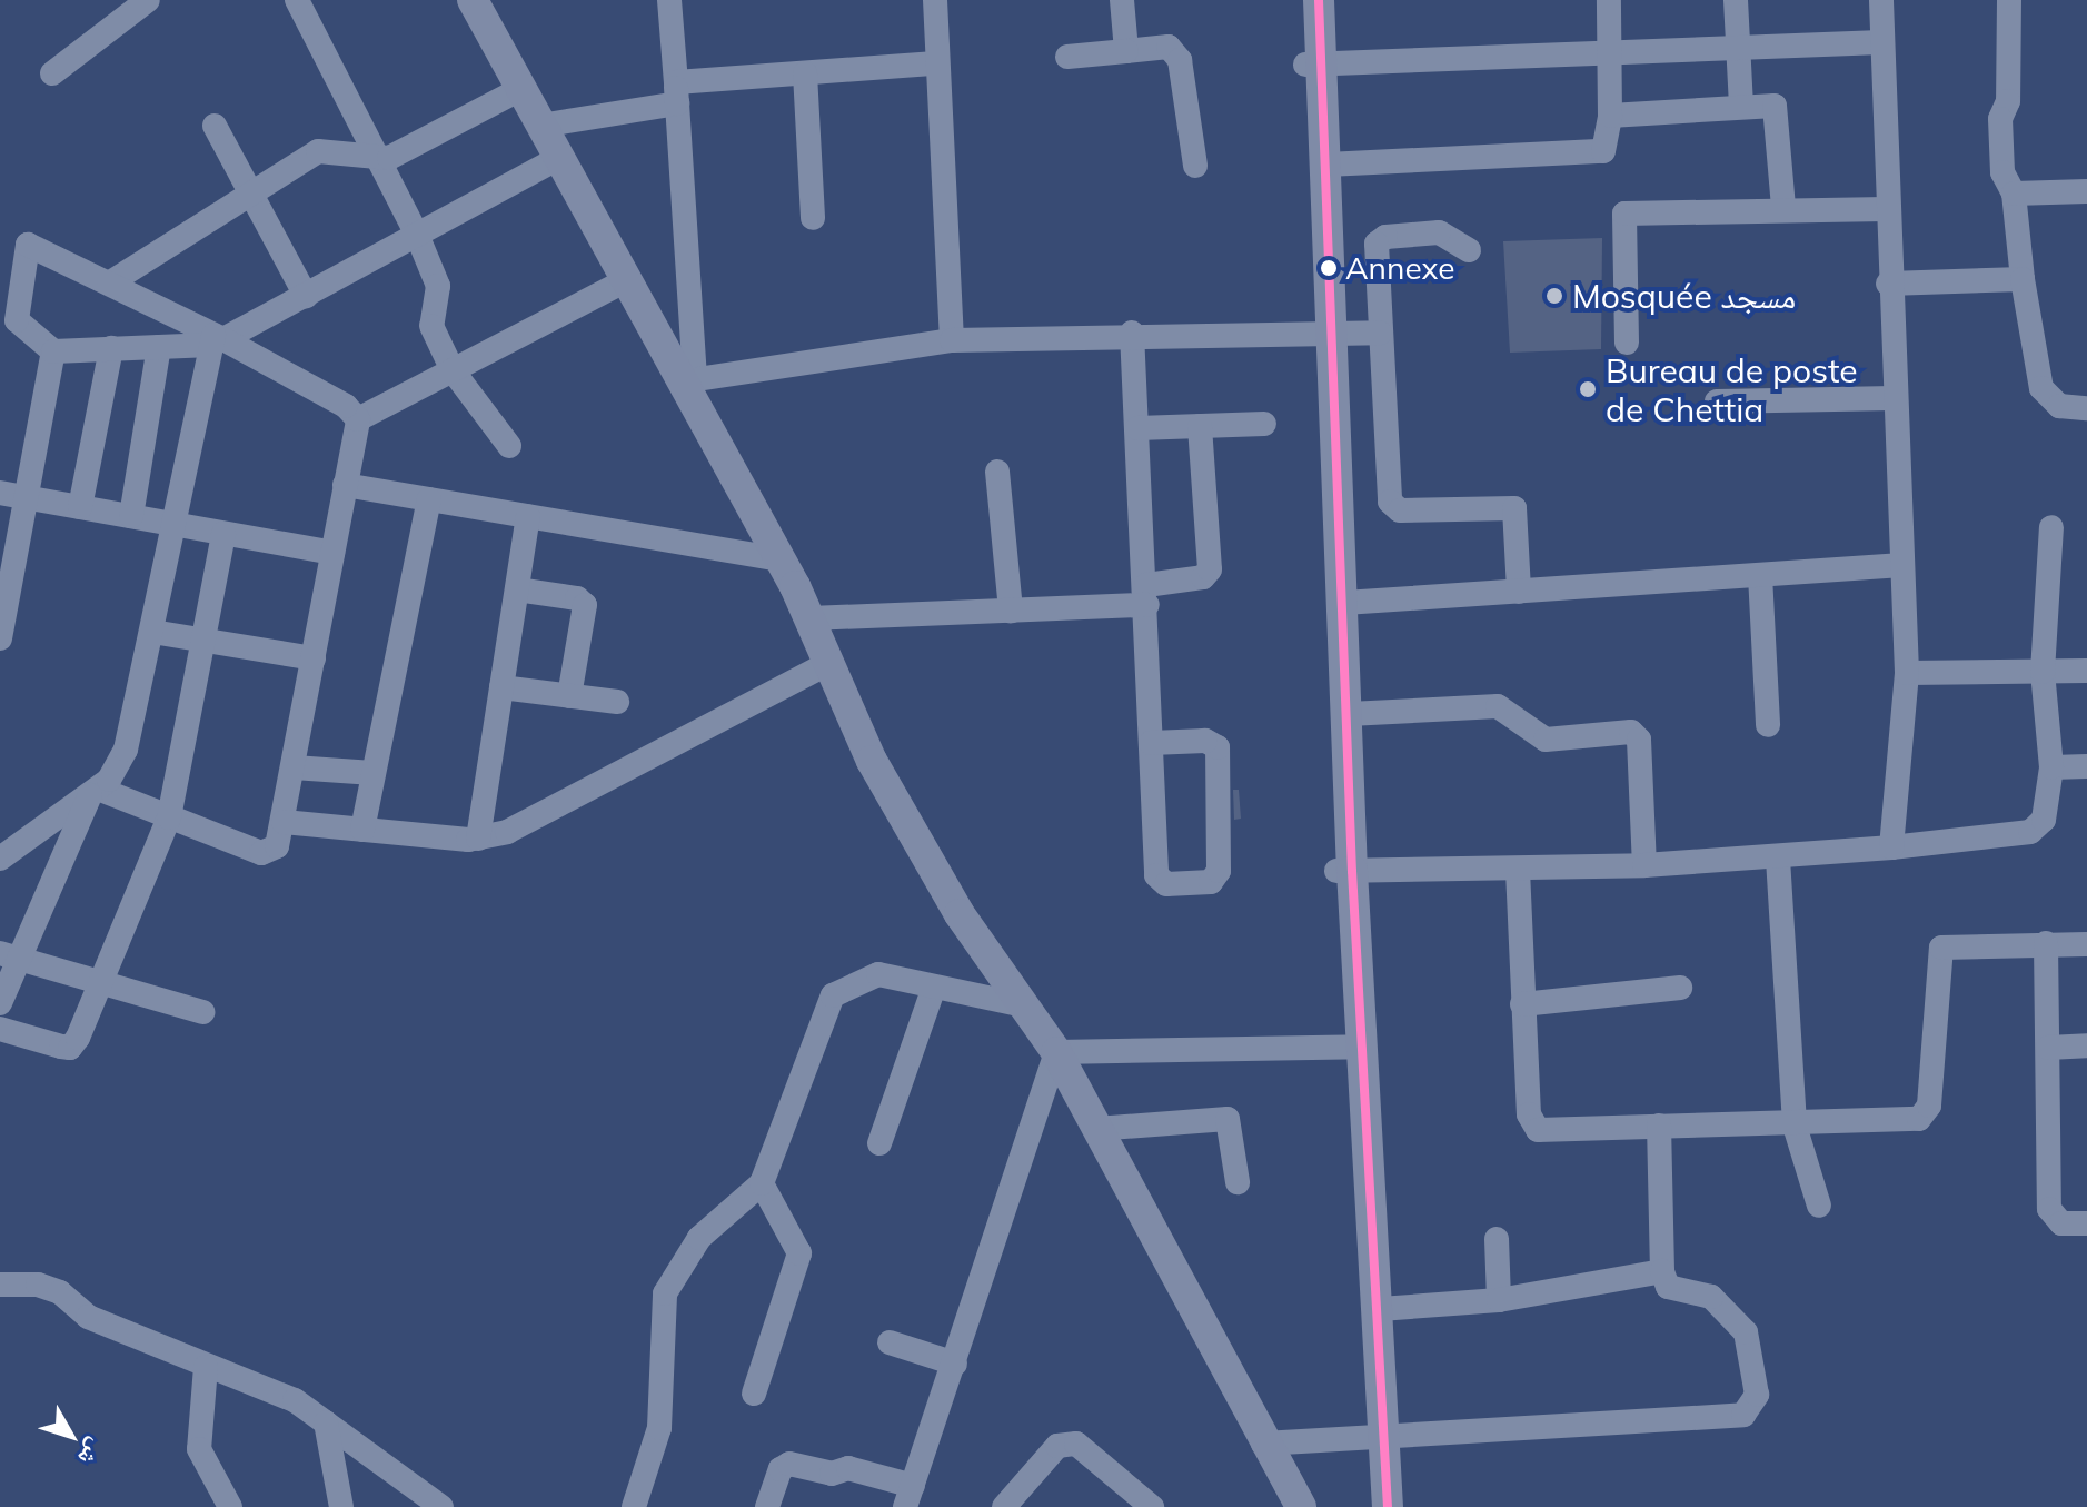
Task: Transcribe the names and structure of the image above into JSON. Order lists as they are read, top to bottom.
{
  "places": ["Annexe", "Mosquée مسجد", "Bureau de poste de Chettia"],
  "north": "bottom right"
}
